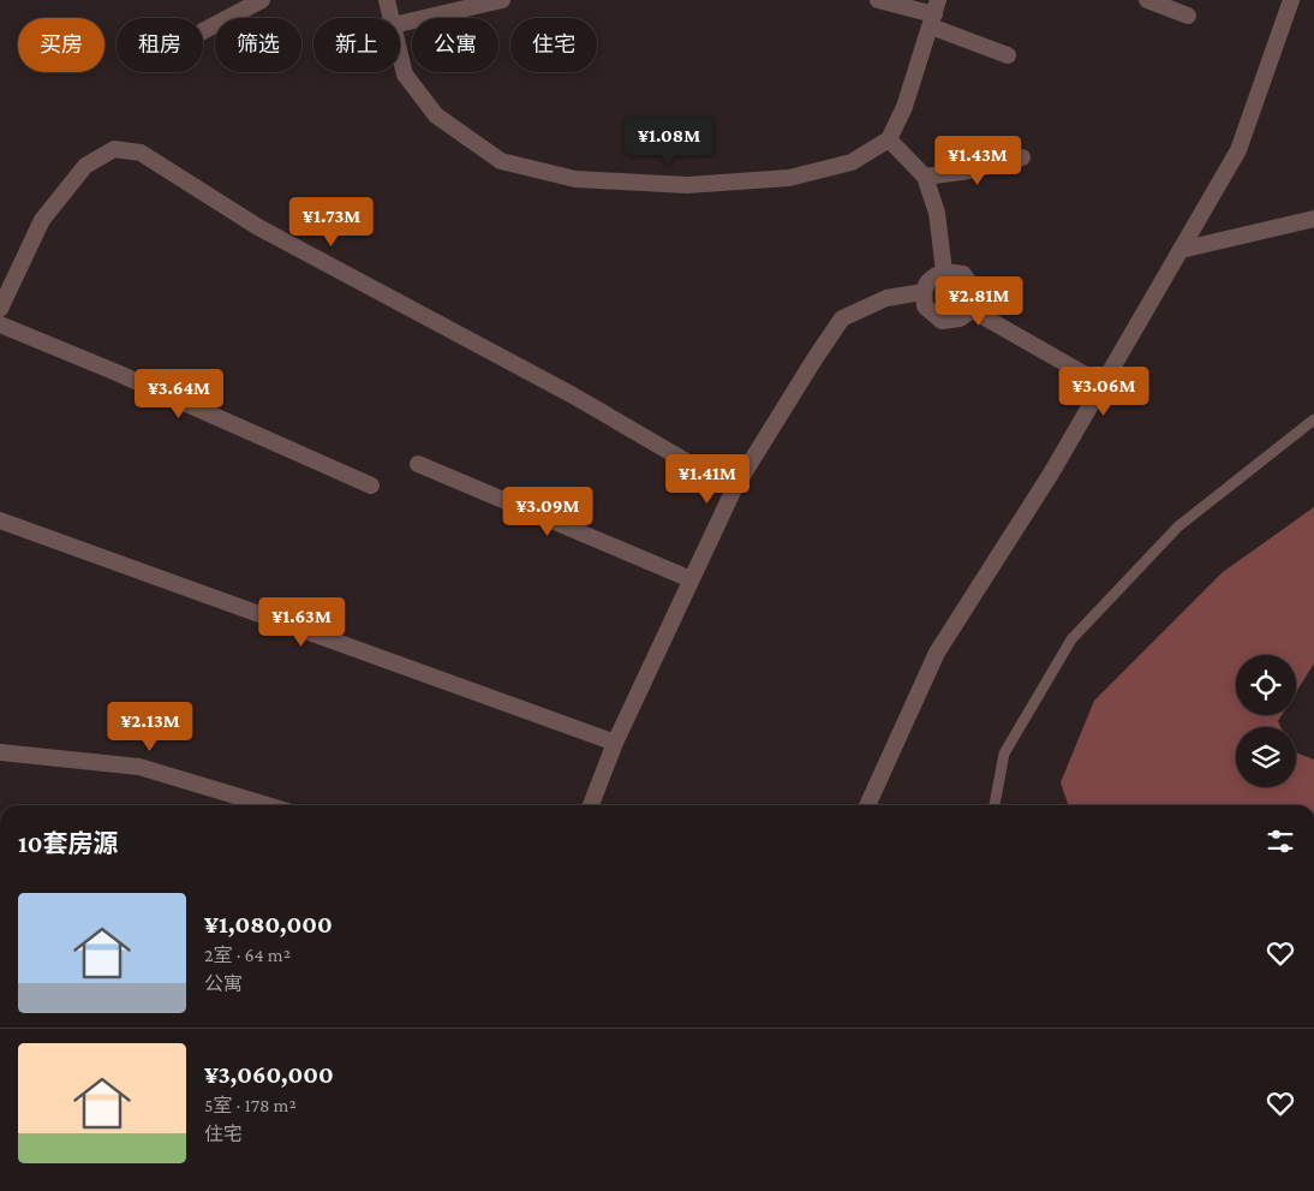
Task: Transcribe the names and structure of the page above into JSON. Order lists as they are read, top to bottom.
{
  "page": {
    "chip": [
      "买房",
      "租房",
      "筛选",
      "新上",
      "公寓",
      "住宅"
    ],
    "price": [
      "¥1.08M",
      "¥1.43M",
      "¥1.73M",
      "¥2.81M",
      "¥3.06M",
      "¥3.64M",
      "¥1.41M",
      "¥3.09M",
      "¥1.63M",
      "¥2.13M"
    ],
    "heading": "10套房源",
    "list": [
      {
        "name": "¥1,080,000",
        "note": "2室 · 64 m² · 公寓"
      },
      {
        "name": "¥3,060,000",
        "note": "5室 · 178 m² · 住宅"
      }
    ]
  }
}
